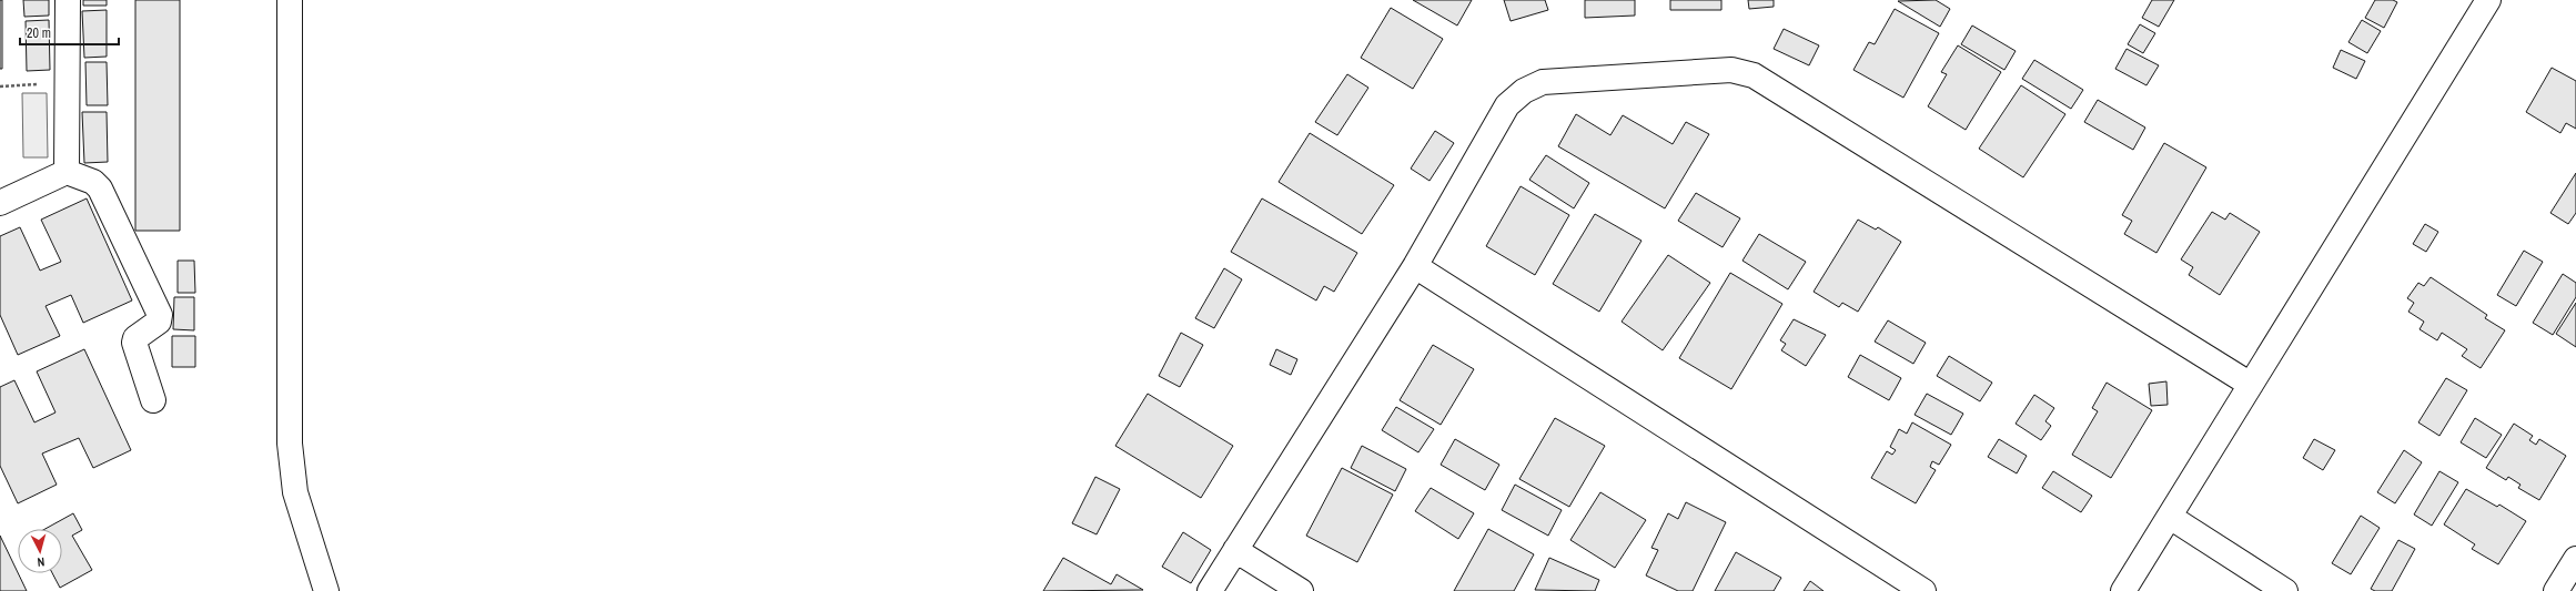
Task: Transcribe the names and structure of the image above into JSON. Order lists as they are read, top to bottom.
{
  "scale_bar": "20 m",
  "north": "bottom"
}
